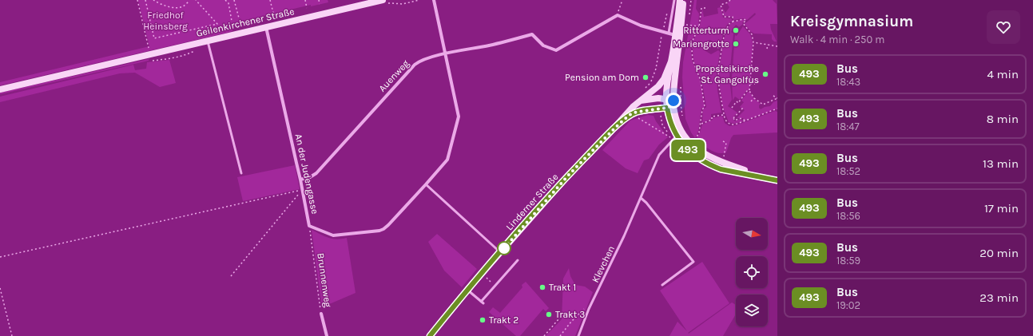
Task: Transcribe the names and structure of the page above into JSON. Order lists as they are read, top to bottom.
{
  "streets": {
    "street": [
      "Geilenkirchener Straße",
      "Auenweg",
      "An der Judengasse",
      "Linderner Straße",
      "Brunnenweg"
    ],
    "lane": ["Klevchen"]
  },
  "crossings": [
    ["Geilenkirchener Straße", "An der Judengasse"],
    ["Auenweg", "An der Judengasse"],
    ["An der Judengasse", "Brunnenweg"]
  ],
  "parks": ["Friedhof Heinsberg"],
  "places": [
    "Ritterturm",
    "Mariengrotte",
    "Propsteikirche St. Gangolfus",
    "Pension am Dom",
    "Trakt 1",
    "Trakt 3",
    "Trakt 2"
  ],
  "lines": ["bus line 493"],
  "north": "right",
  "page": {
    "on_map": "493",
    "heading": ["Kreisgymnasium", "Walk · 4 min · 250 m"],
    "list": [
      {
        "mark": "493",
        "name": "Bus",
        "note": "18:43",
        "value": "4 min"
      },
      {
        "mark": "493",
        "name": "Bus",
        "note": "18:47",
        "value": "8 min"
      },
      {
        "mark": "493",
        "name": "Bus",
        "note": "18:52",
        "value": "13 min"
      },
      {
        "mark": "493",
        "name": "Bus",
        "note": "18:56",
        "value": "17 min"
      },
      {
        "mark": "493",
        "name": "Bus",
        "note": "18:59",
        "value": "20 min"
      },
      {
        "mark": "493",
        "name": "Bus",
        "note": "19:02",
        "value": "23 min"
      }
    ]
  }
}
